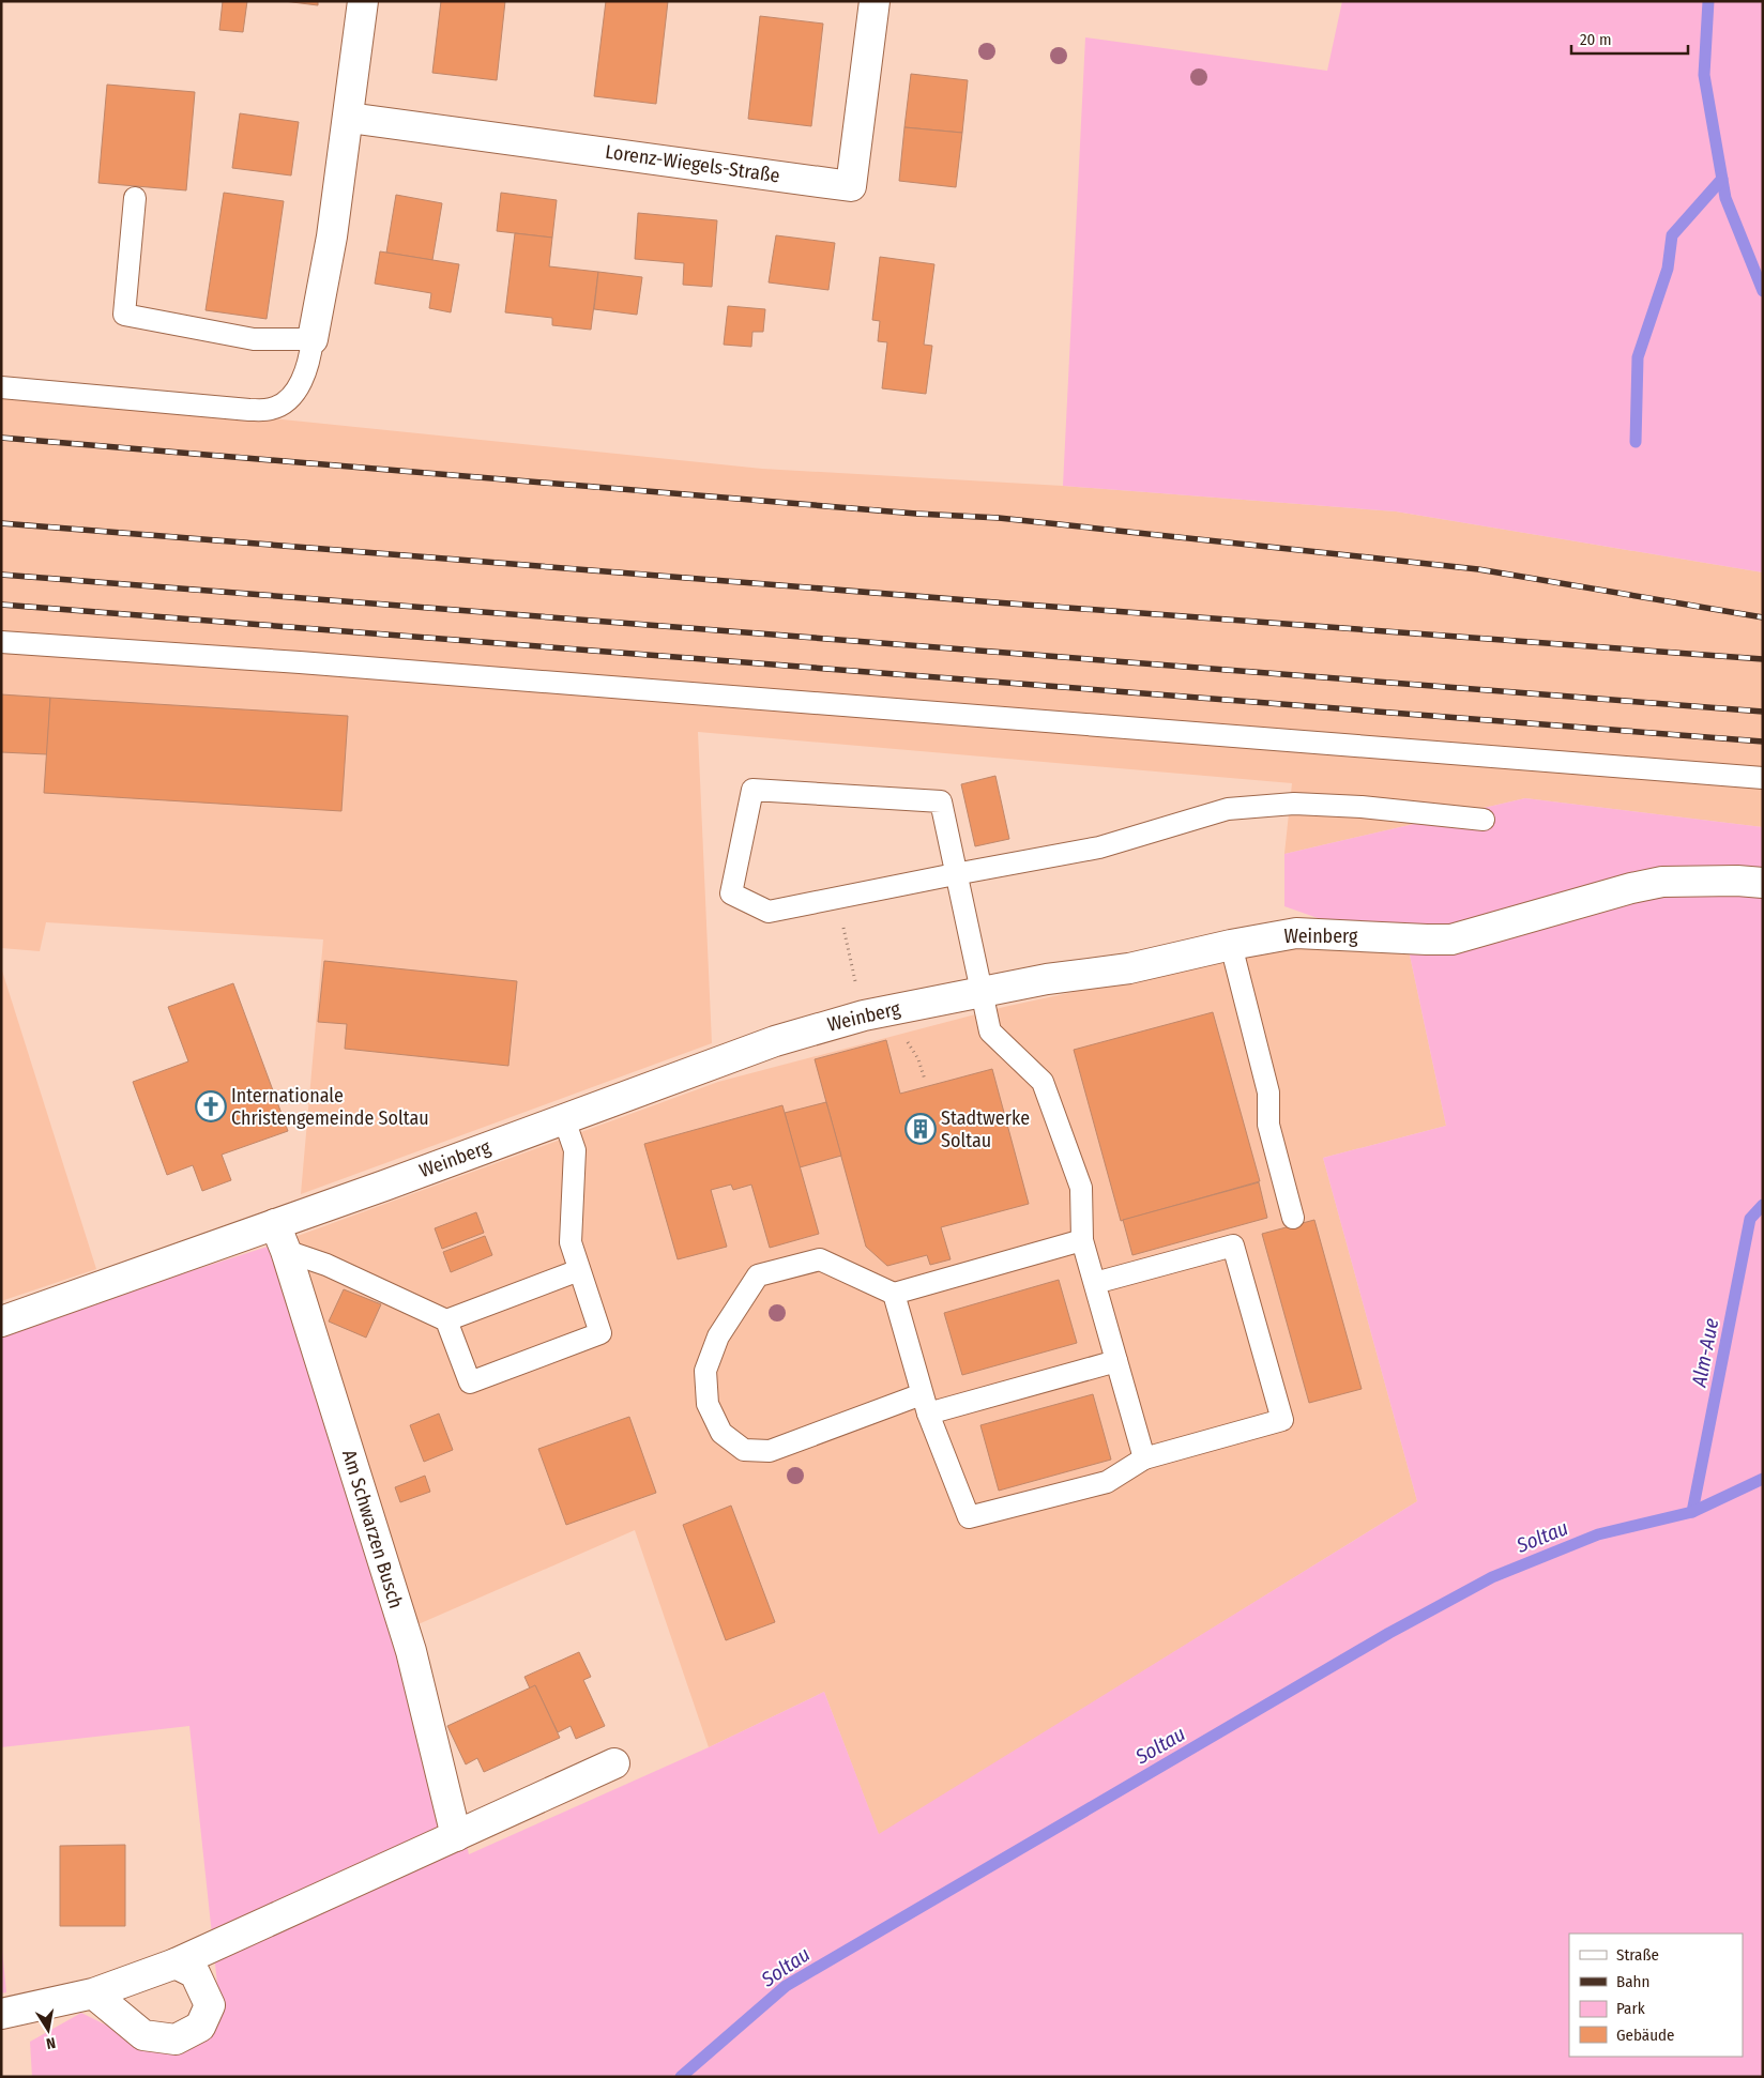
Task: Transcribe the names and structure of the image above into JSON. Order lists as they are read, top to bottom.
{
  "streets": {
    "street": ["Lorenz-Wiegels-Straße", "Weinberg", "Am Schwarzen Busch"]
  },
  "crossings": [
    ["Weinberg", "Am Schwarzen Busch"]
  ],
  "water": ["Alm-Aue", "Soltau"],
  "places": {
    "church": ["Internationale Christengemeinde Soltau"],
    "building": ["Stadtwerke Soltau"]
  },
  "legend": [
    "Straße",
    "Bahn",
    "Park",
    "Gebäude"
  ],
  "scale_bar": "20 m",
  "north": "bottom"
}
